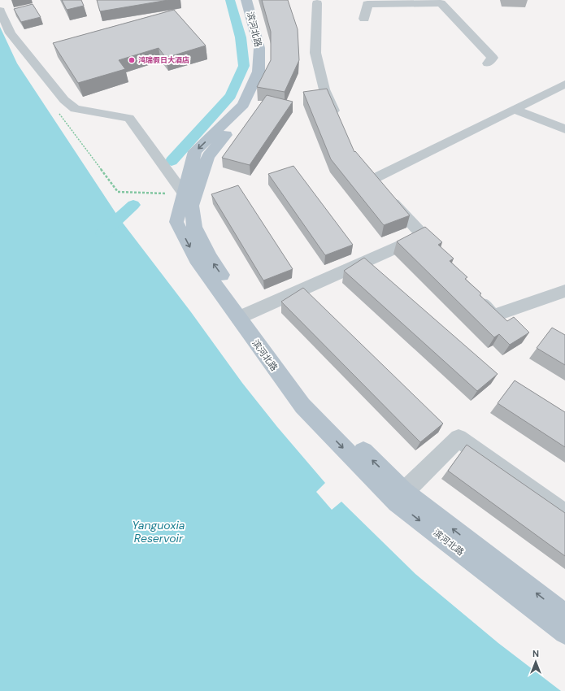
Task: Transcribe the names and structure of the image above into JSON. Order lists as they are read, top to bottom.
{
  "streets": {
    "main road": ["滨河北路"]
  },
  "water": ["Yanguoxia Reservoir"],
  "places": ["鸿瑞假日大酒店"],
  "north": "top"
}
